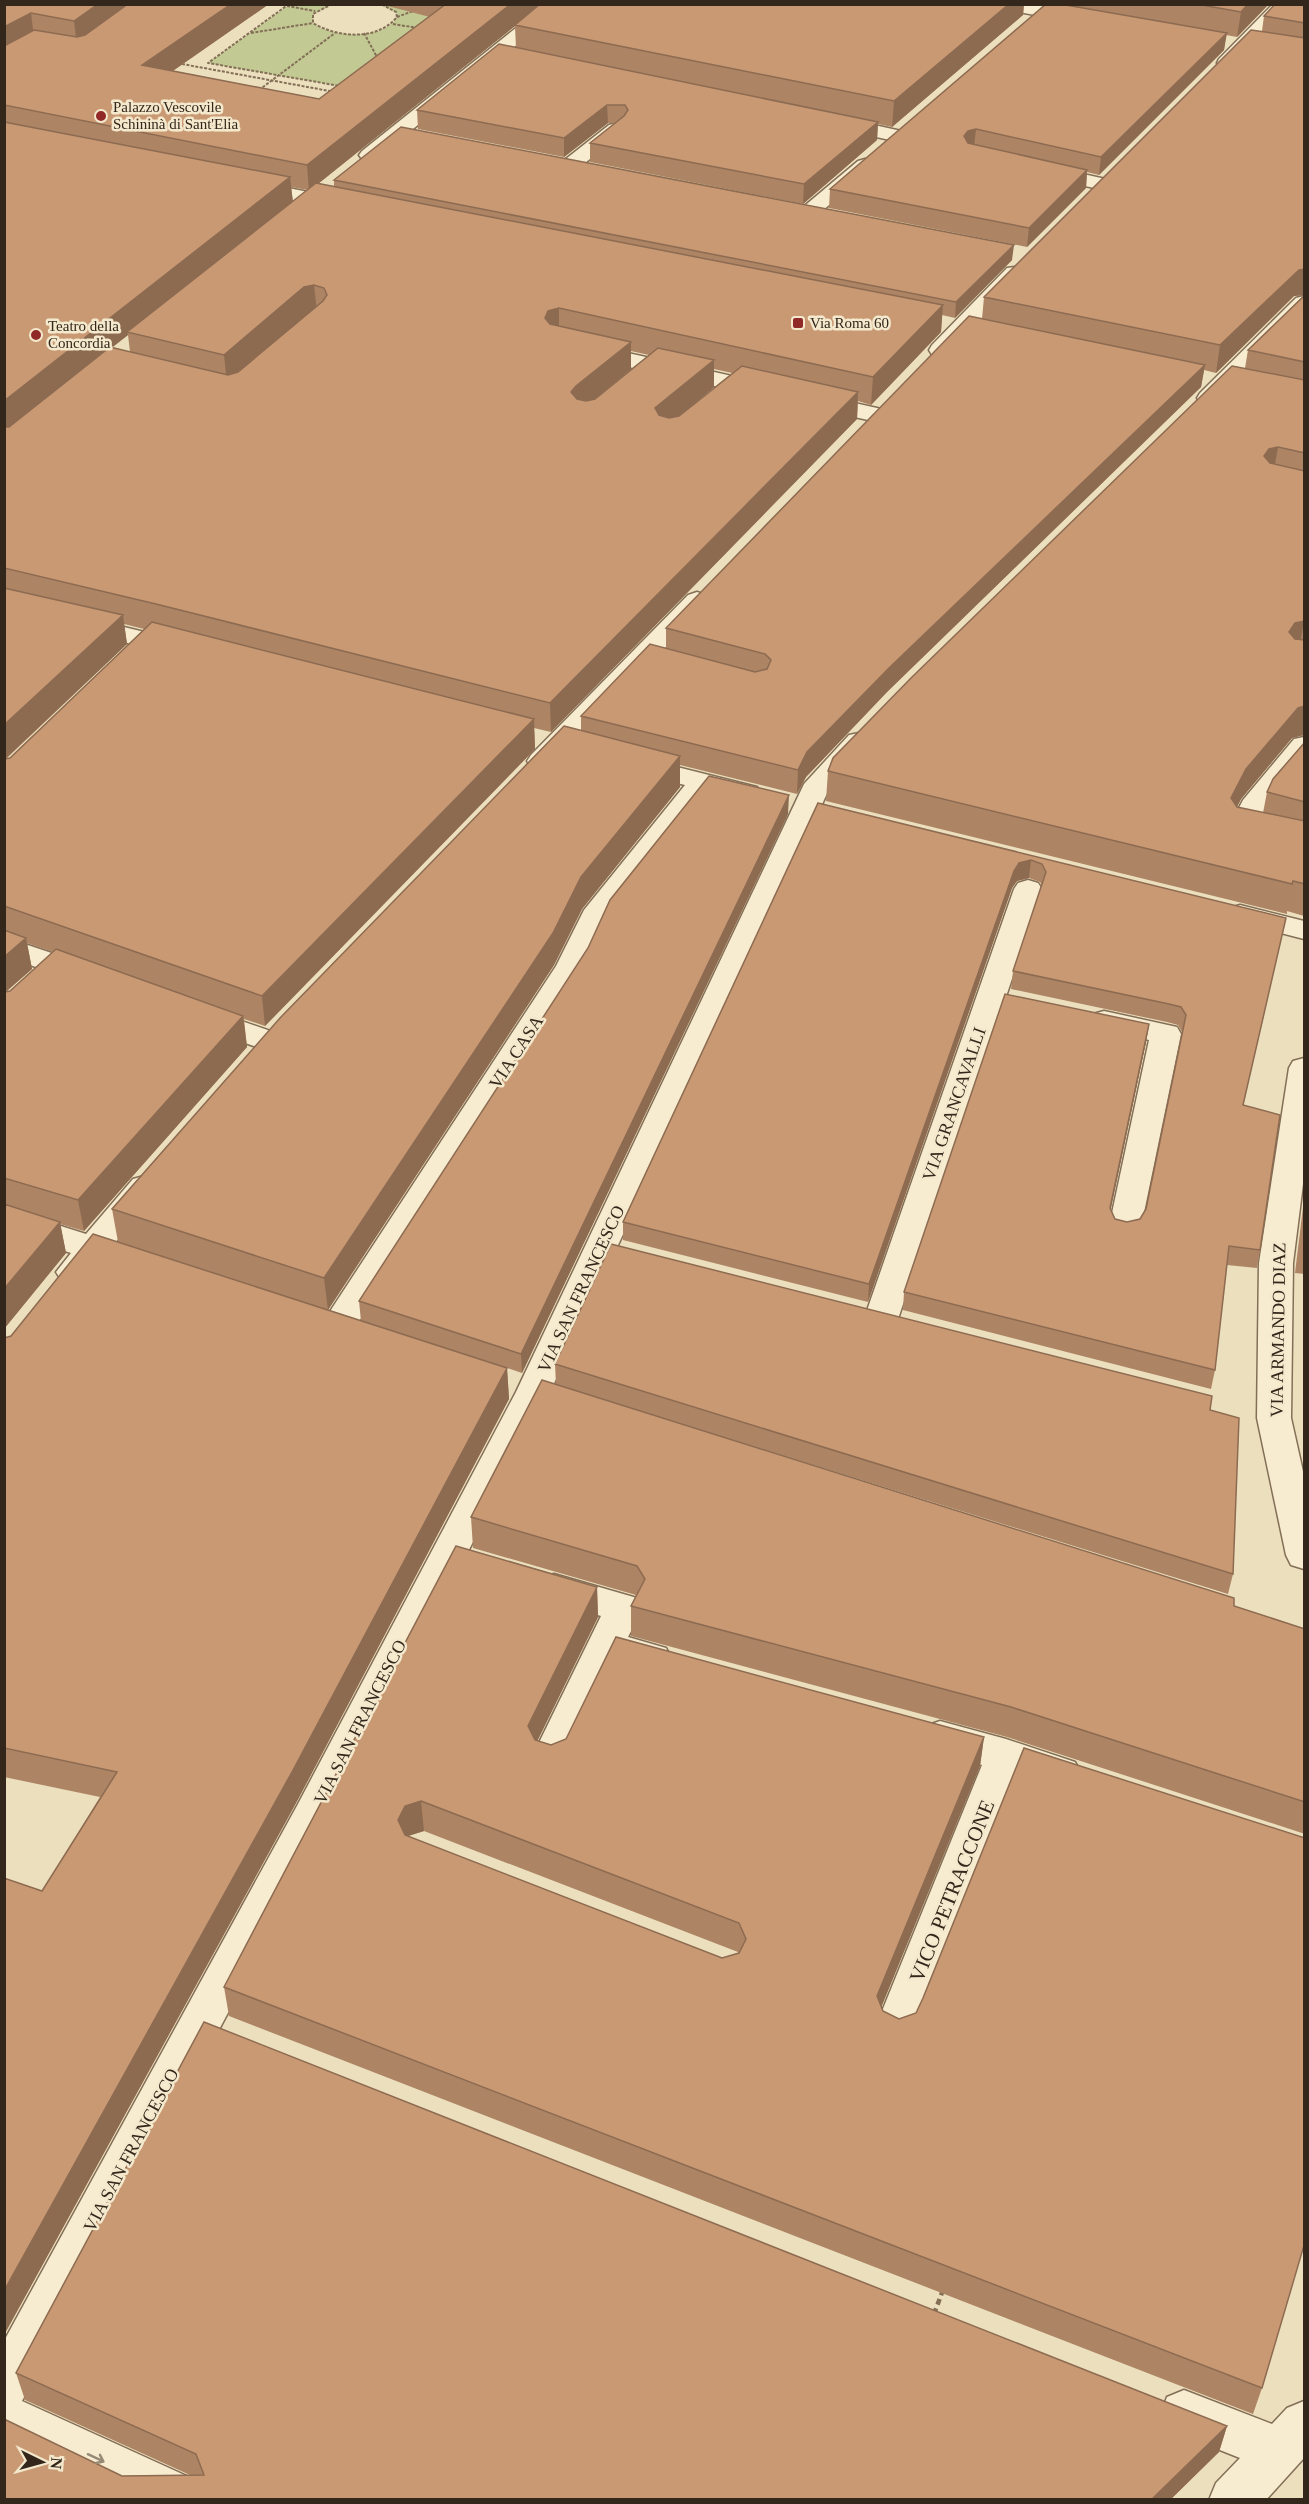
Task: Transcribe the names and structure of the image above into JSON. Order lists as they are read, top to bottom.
{
  "streets": {
    "street": [
      "VIA CASA",
      "VIA GRANCAVALLI",
      "VIA SAN FRANCESCO",
      "VIA ARMANDO DIAZ",
      "VICO PETRACCONE"
    ]
  },
  "places": {
    "other": ["Palazzo Vescovile Schininà di Sant'Elia", "Teatro della Concordia"],
    "transit": ["Via Roma 60"]
  },
  "north": "right"
}
